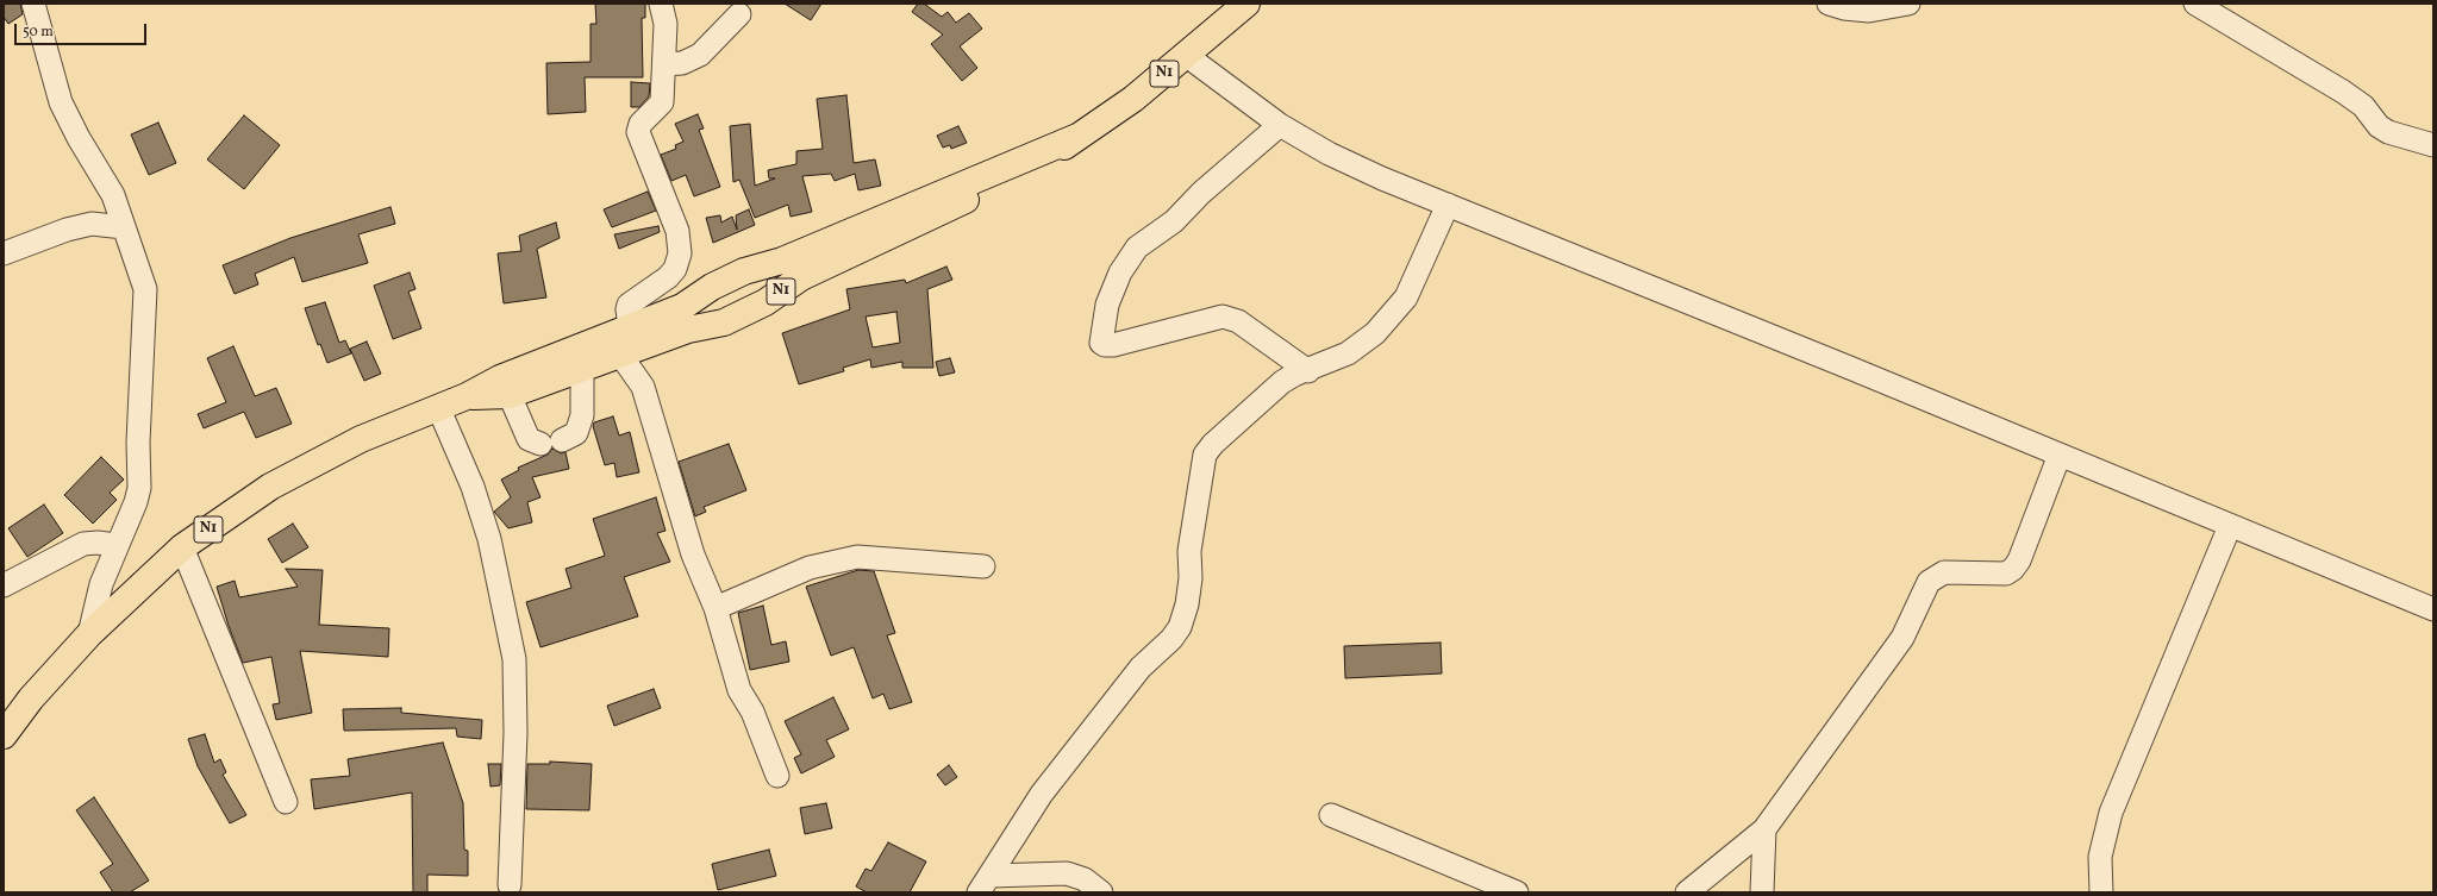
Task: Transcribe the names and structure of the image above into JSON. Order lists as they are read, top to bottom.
{
  "streets": {
    "highway": ["N1"]
  },
  "scale_bar": "50 m"
}
